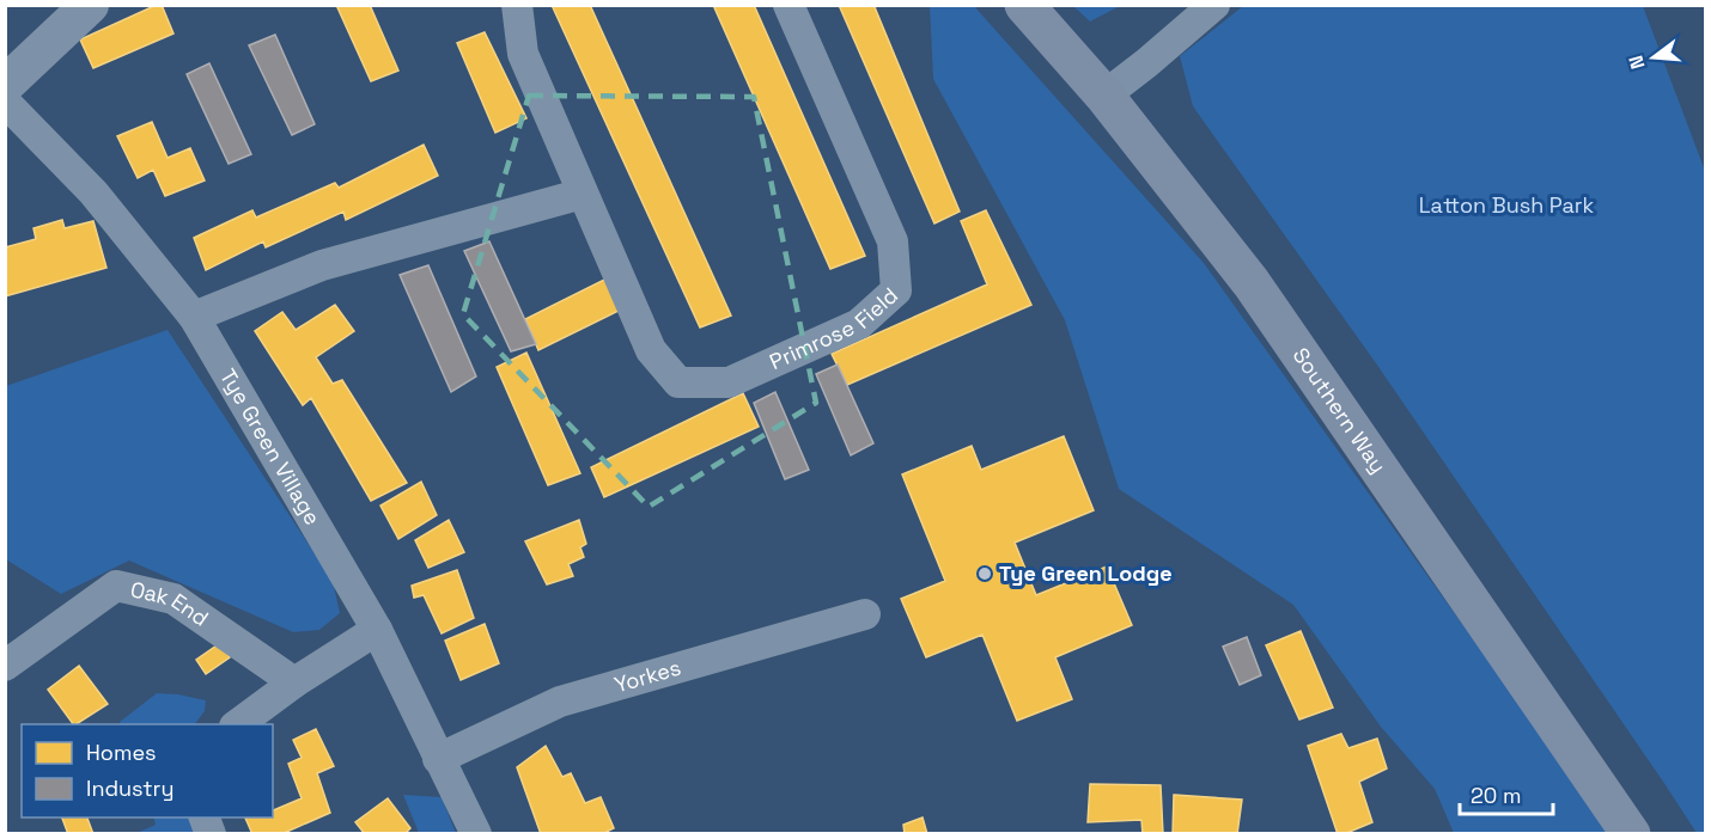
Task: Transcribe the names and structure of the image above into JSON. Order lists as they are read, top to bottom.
{
  "streets": {
    "main road": ["Southern Way"],
    "street": [
      "Primrose Field",
      "Tye Green Village",
      "Oak End",
      "Yorkes"
    ]
  },
  "crossings": [
    ["Tye Green Village", "Yorkes"]
  ],
  "parks": ["Latton Bush Park"],
  "places": ["Tye Green Lodge"],
  "legend": ["Homes", "Industry"],
  "scale_bar": "20 m",
  "north": "left"
}
